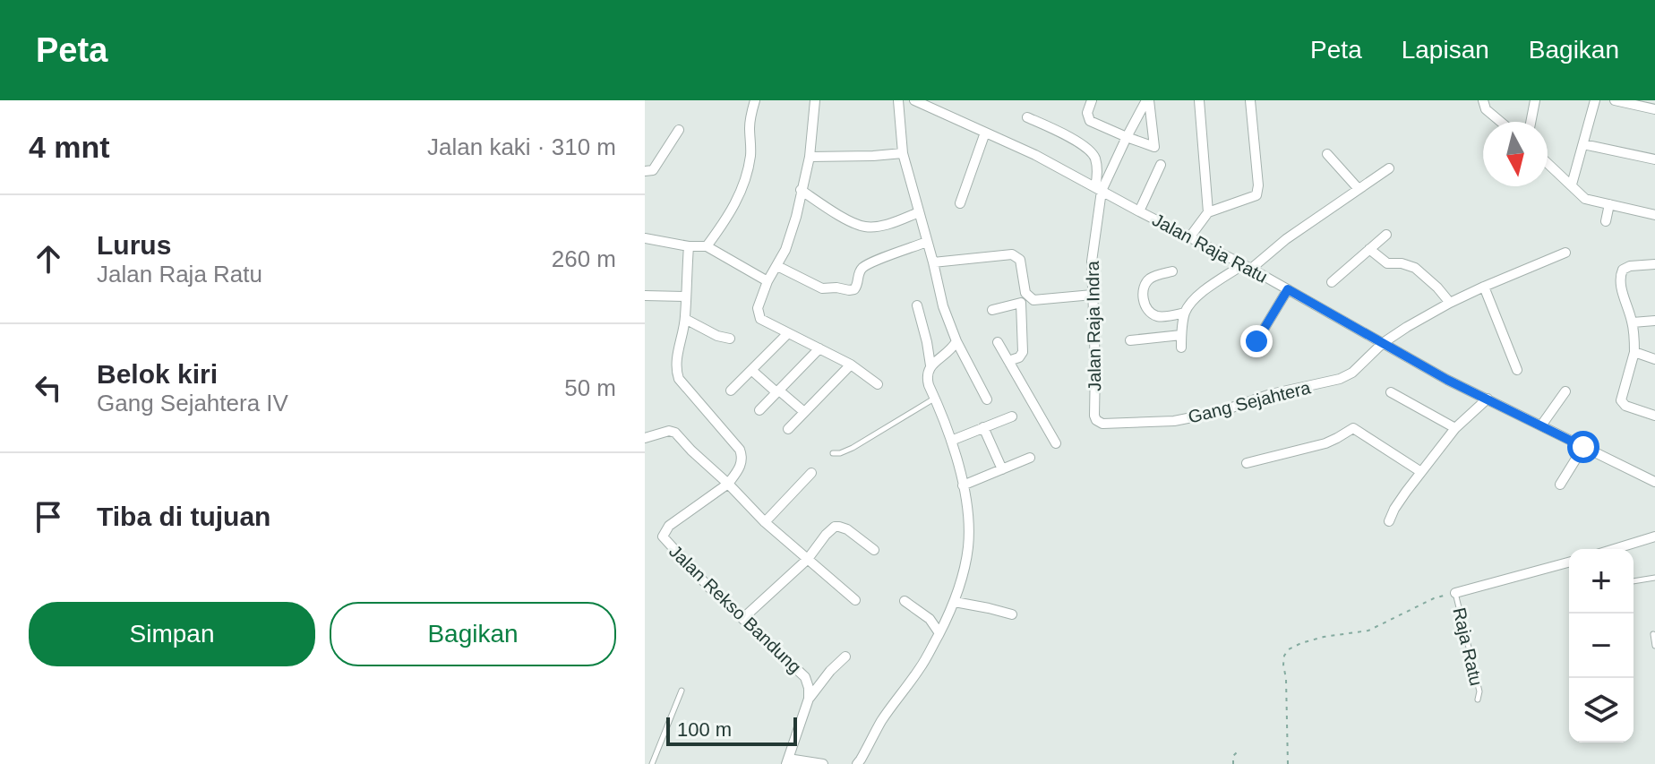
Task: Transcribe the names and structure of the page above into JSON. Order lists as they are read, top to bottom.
{
  "streets": {
    "street": [
      "Jalan Raja Ratu",
      "Jalan Raja Indra",
      "Gang Sejahtera",
      "Jalan Rekso Bandung"
    ],
    "lane": ["Raja Ratu"]
  },
  "crossings": [
    ["Jalan Raja Ratu", "Jalan Raja Indra"],
    ["Jalan Raja Ratu", "Gang Sejahtera"],
    ["Jalan Raja Indra", "Gang Sejahtera"]
  ],
  "scale_bar": "100 m",
  "north": "bottom",
  "page": {
    "header": "Peta",
    "nav": ["Peta", "Lapisan", "Bagikan"],
    "heading": ["4 mnt", "Jalan kaki · 310 m"],
    "list": [
      ["Lurus", "Jalan Raja Ratu", "260 m"],
      ["Belok kiri", "Gang Sejahtera IV", "50 m"],
      "Tiba di tujuan"
    ],
    "map_buttons": ["+", "−"],
    "buttons": ["Simpan", "Bagikan"],
    "scale": "100 m"
  }
}
